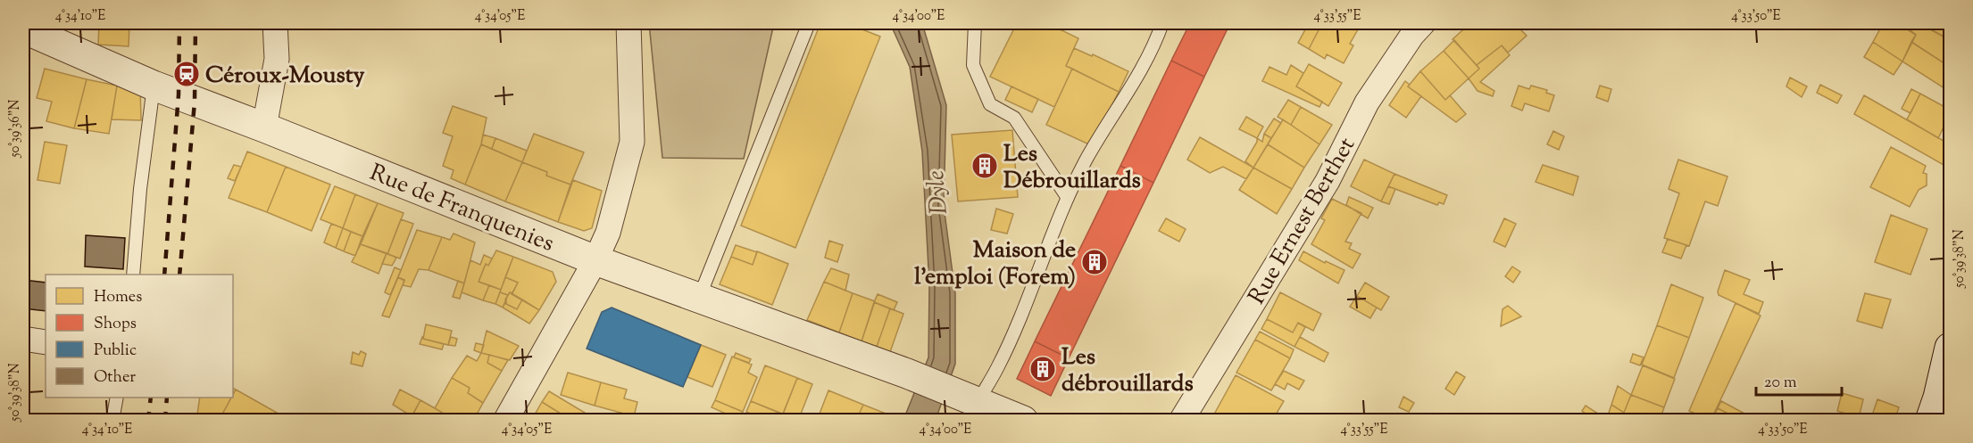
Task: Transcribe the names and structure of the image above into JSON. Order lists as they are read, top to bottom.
{
  "streets": {
    "street": ["Rue de Franquenies", "Rue Ernest Berthet"]
  },
  "water": ["Dyle"],
  "places": {
    "station": ["Céroux-Mousty"],
    "building": ["Les Débrouillards", "Maison de l'emploi (Forem)", "Les débrouillards"]
  },
  "legend": [
    "Homes",
    "Shops",
    "Public",
    "Other"
  ],
  "scale_bar": "20 m",
  "coordinates": [
    "4°34'10\"E",
    "4°34'05\"E",
    "4°34'00\"E",
    "4°33'55\"E",
    "4°33'50\"E",
    "50°39'36\"N",
    "50°39'38\"N"
  ]
}
